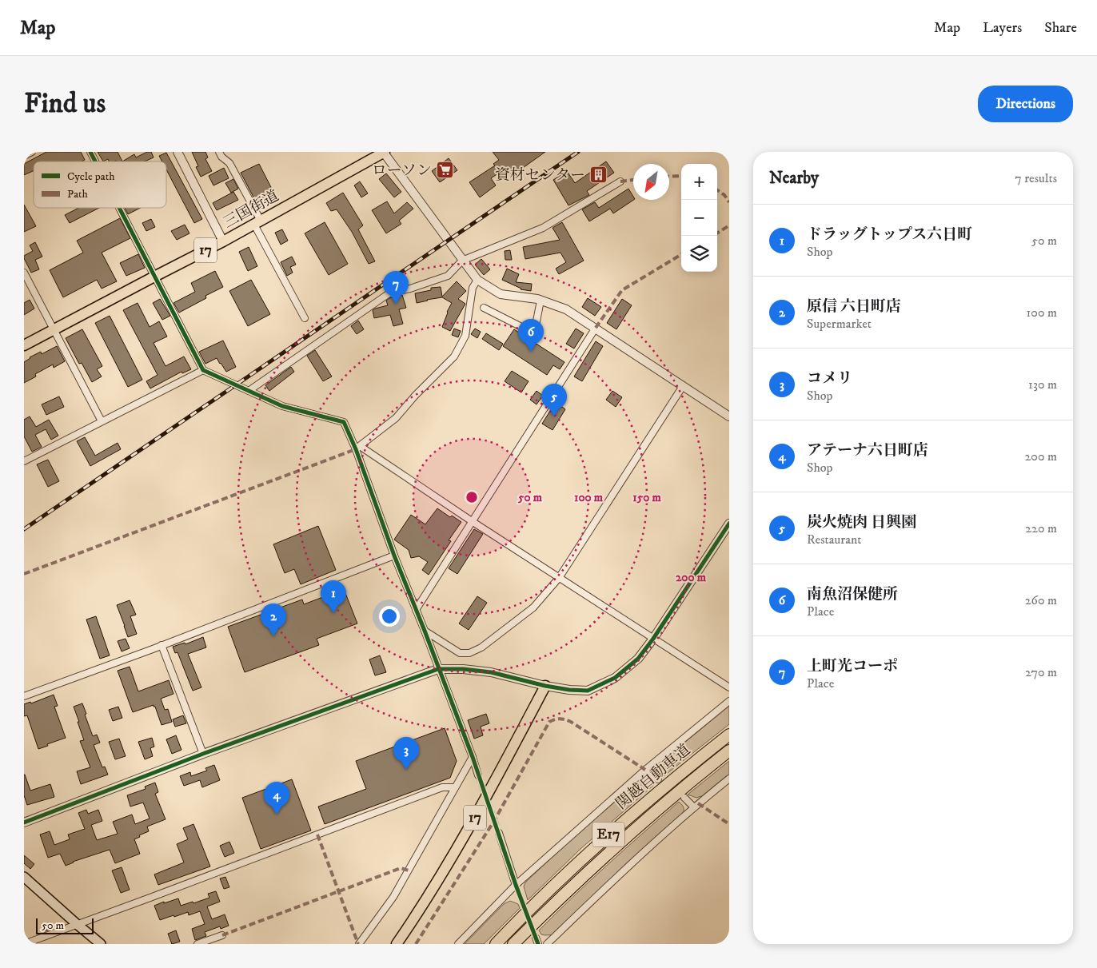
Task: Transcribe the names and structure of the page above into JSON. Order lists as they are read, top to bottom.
{
  "streets": {
    "highway": [
      "三国街道",
      "17",
      "関越自動車道",
      "E17"
    ]
  },
  "places": {
    "supermarket": ["ローソン"],
    "building": ["資材センター"]
  },
  "legend": ["Cycle path", "Path"],
  "scale_bar": "50 m",
  "north": "bottom left",
  "page": {
    "header": "Map",
    "nav": ["Map", "Layers", "Share"],
    "buttons": "Directions",
    "title": "Find us",
    "heading": ["Nearby", "7 results"],
    "map_buttons": ["+", "−"],
    "list": [
      {
        "mark": "1",
        "name": "ドラッグトップス六日町",
        "note": "Shop",
        "value": "50 m"
      },
      {
        "mark": "2",
        "name": "原信 六日町店",
        "note": "Supermarket",
        "value": "100 m"
      },
      {
        "mark": "3",
        "name": "コメリ",
        "note": "Shop",
        "value": "130 m"
      },
      {
        "mark": "4",
        "name": "アテーナ六日町店",
        "note": "Shop",
        "value": "200 m"
      },
      {
        "mark": "5",
        "name": "炭火焼肉 日興園",
        "note": "Restaurant",
        "value": "220 m"
      },
      {
        "mark": "6",
        "name": "南魚沼保健所",
        "note": "Place",
        "value": "260 m"
      },
      {
        "mark": "7",
        "name": "上町光コーポ",
        "note": "Place",
        "value": "270 m"
      }
    ],
    "pins": [
      "7",
      "6",
      "5",
      "1",
      "2",
      "3",
      "4"
    ],
    "scale": "50 m"
  },
  "rings": [
    "50 m",
    "100 m",
    "150 m",
    "200 m"
  ]
}
